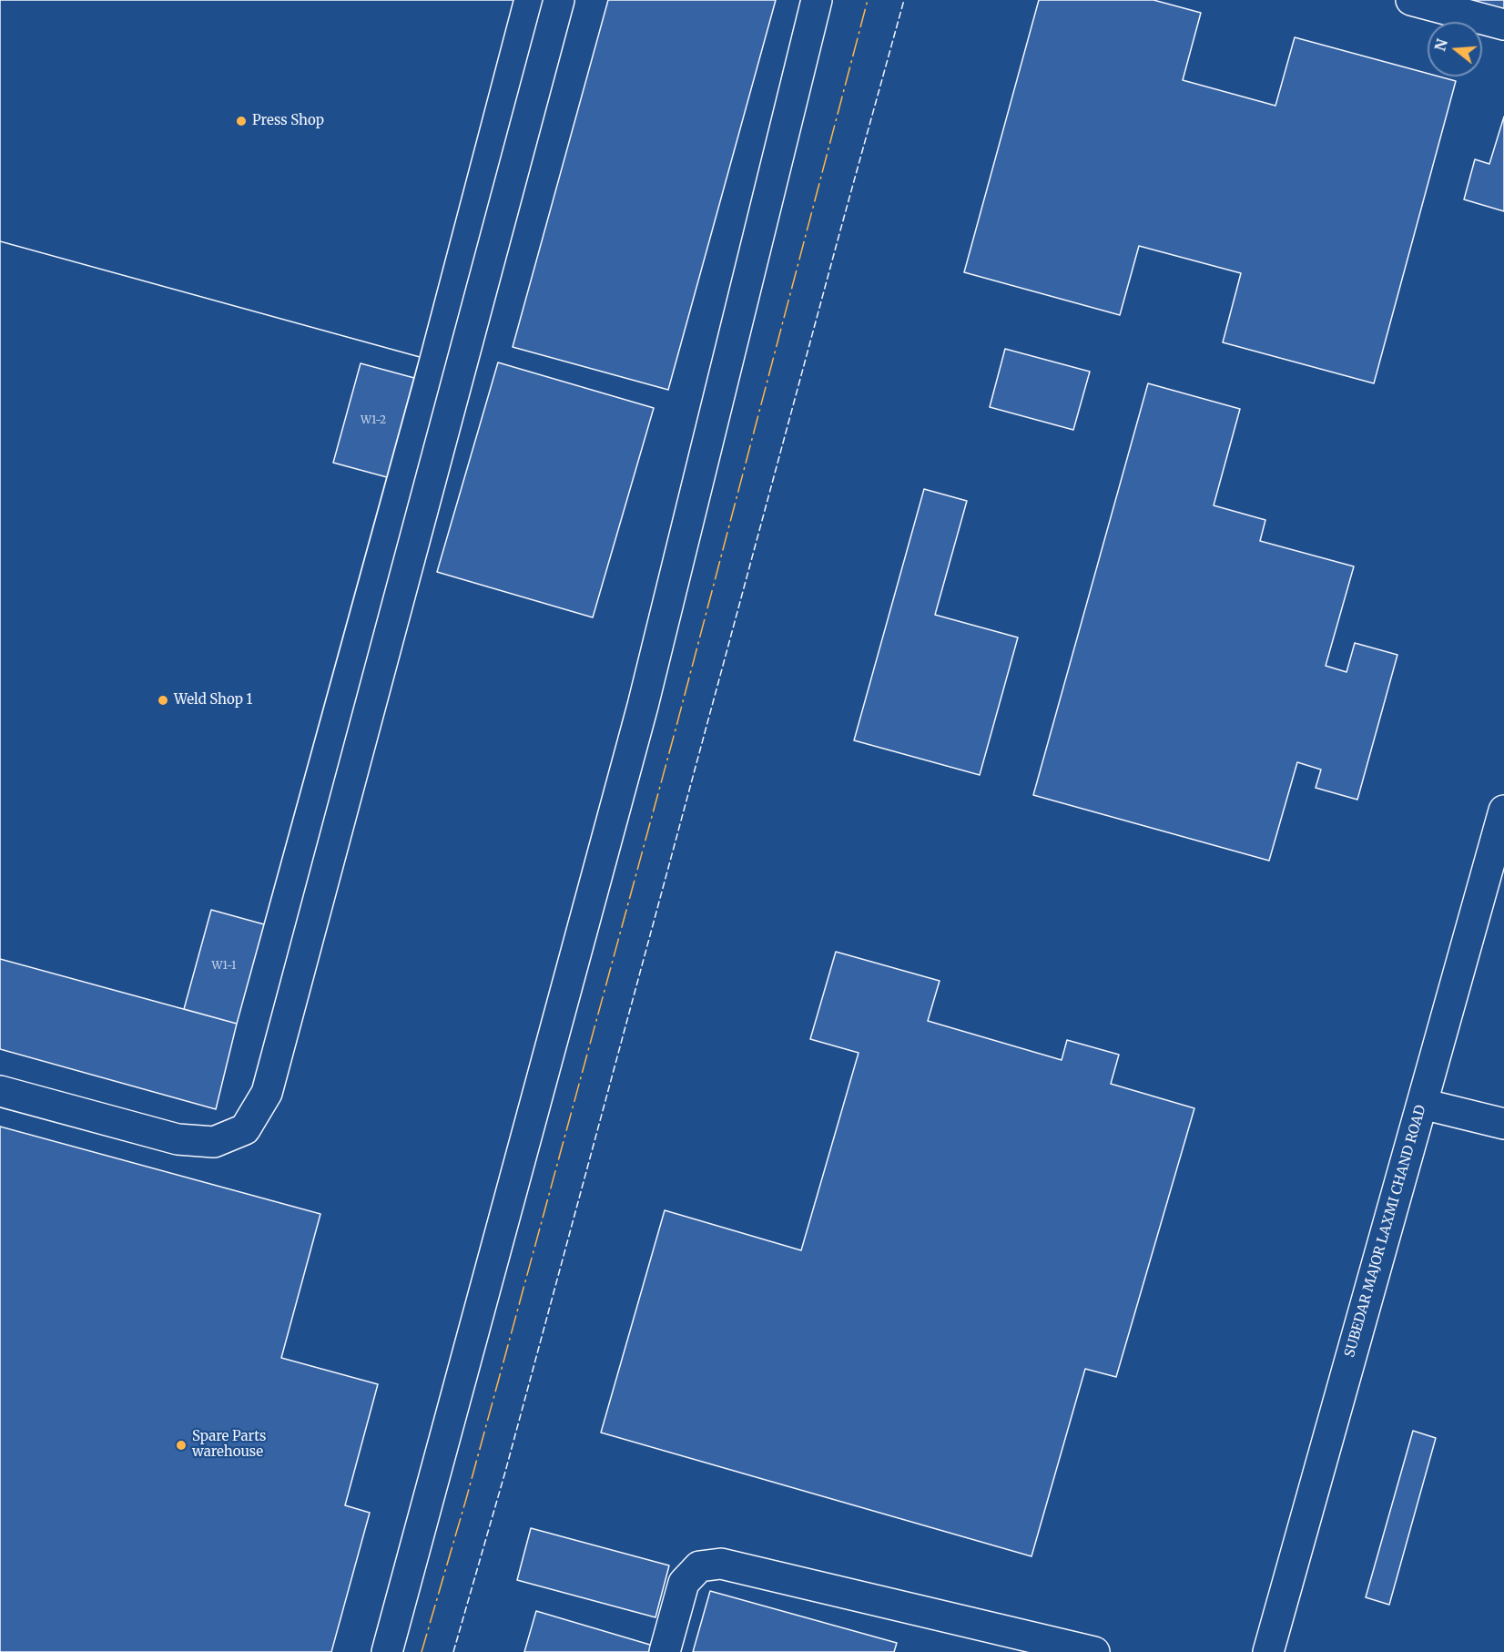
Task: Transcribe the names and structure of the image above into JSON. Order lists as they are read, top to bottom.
{
  "streets": {
    "street": ["SUBEDAR MAJOR LAXMI CHAND ROAD"]
  },
  "places": ["Press Shop", "Weld Shop 1", "Spare Parts warehouse"],
  "house_numbers": ["W1-2", "W1-1"],
  "north": "left"
}
